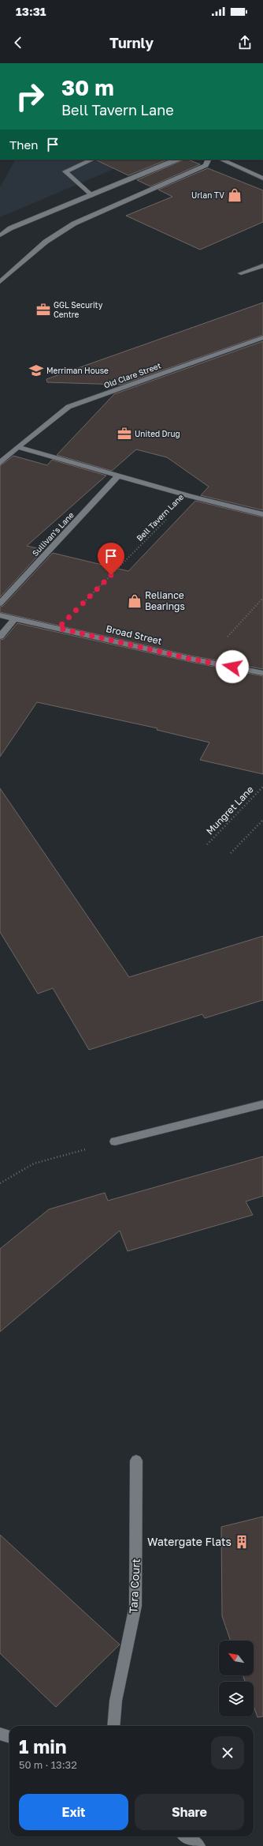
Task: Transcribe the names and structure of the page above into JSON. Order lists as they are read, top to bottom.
{
  "streets": {
    "street": [
      "Old Clare Street",
      "Sullivan's Lane",
      "Broad Street",
      "Tara Court"
    ],
    "path": ["Bell Tavern Lane", "Mungret Lane"]
  },
  "crossings": [
    ["Bell Tavern Lane", "Broad Street"]
  ],
  "places": {
    "shop": ["Urlan TV", "Reliance Bearings"],
    "office": ["GGL Security Centre", "United Drug"],
    "school or university": ["Merriman House"],
    "building": ["Watergate Flats"]
  },
  "north": "top left",
  "page": {
    "status": "13:31",
    "header": "Turnly",
    "turn": ["30 m", "Bell Tavern Lane"],
    "then": "Then",
    "heading": ["1 min", "50 m · 13:32"],
    "buttons": ["Exit", "Share"]
  }
}
